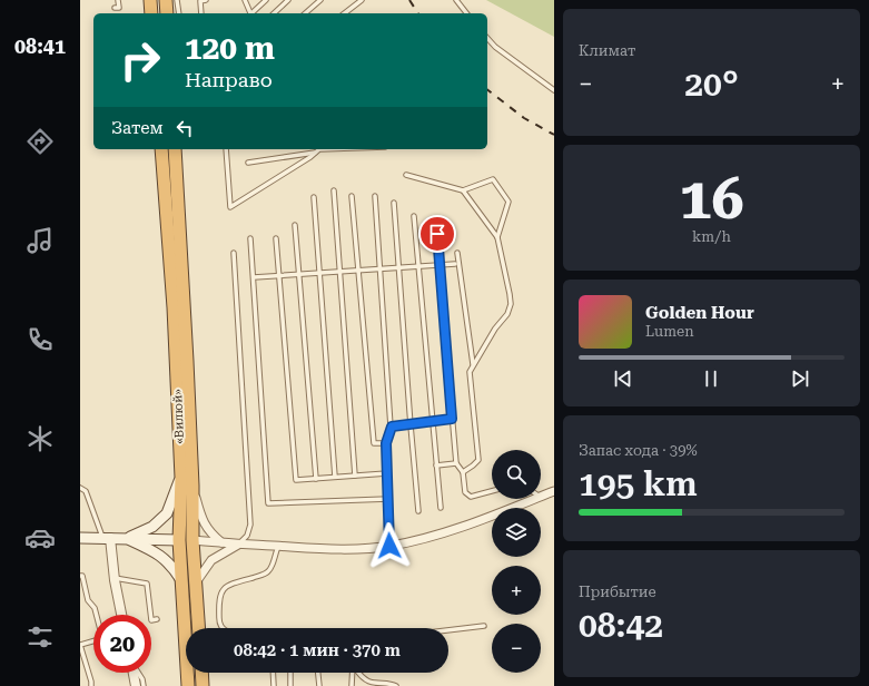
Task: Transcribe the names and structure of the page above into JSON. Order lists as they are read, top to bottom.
{
  "streets": {
    "highway": ["«Вилюй»"]
  },
  "page": {
    "tabs": "08:41",
    "tile": [
      "Климат",
      ["16", "km/h"],
      ["Запас хода · 39%", "195 km"],
      ["Прибытие", "08:42"]
    ],
    "turn": ["120 m", "Направо"],
    "heat": ["−", "20°", "+"],
    "then": "Затем",
    "song": ["Golden Hour", "Lumen"],
    "map_buttons": ["+", "−"],
    "limit": "20",
    "trip": "08:42 · 1 мин · 370 m"
  }
}
